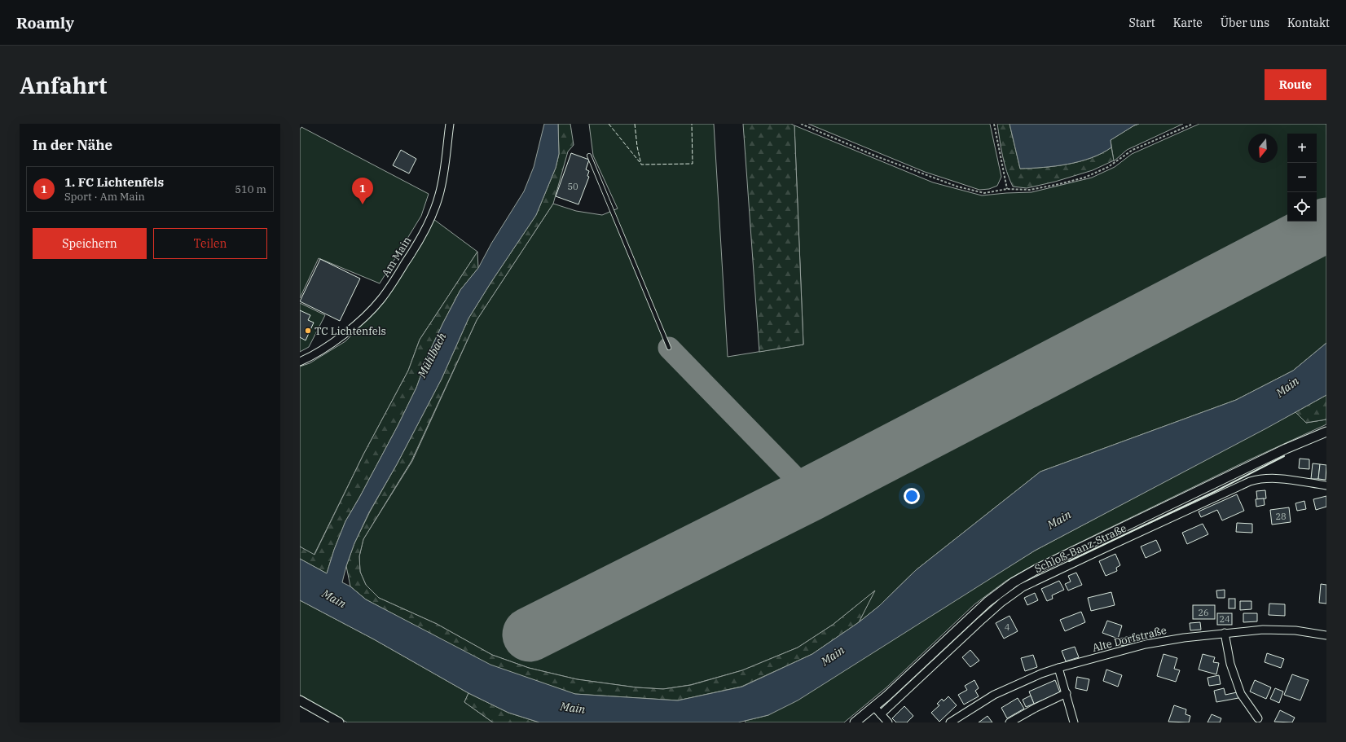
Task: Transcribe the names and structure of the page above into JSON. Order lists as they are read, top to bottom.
{
  "streets": {
    "street": ["Am Main", "Schloß-Banz-Straße", "Alte Dorfstraße"]
  },
  "water": ["Mühlbach", "Main"],
  "places": ["TC Lichtenfels"],
  "house_numbers": [
    "50",
    "28",
    "26",
    "24",
    "4"
  ],
  "north": "bottom",
  "page": {
    "header": "Roamly",
    "nav": [
      "Start",
      "Karte",
      "Über uns",
      "Kontakt"
    ],
    "buttons": [
      "Route",
      ["Speichern", "Teilen"]
    ],
    "title": "Anfahrt",
    "heading": "In der Nähe",
    "map_buttons": ["+", "−"],
    "list": [
      {
        "mark": "1",
        "name": "1. FC Lichtenfels",
        "note": "Sport · Am Main",
        "value": "510 m"
      }
    ],
    "pins": "1"
  }
}
